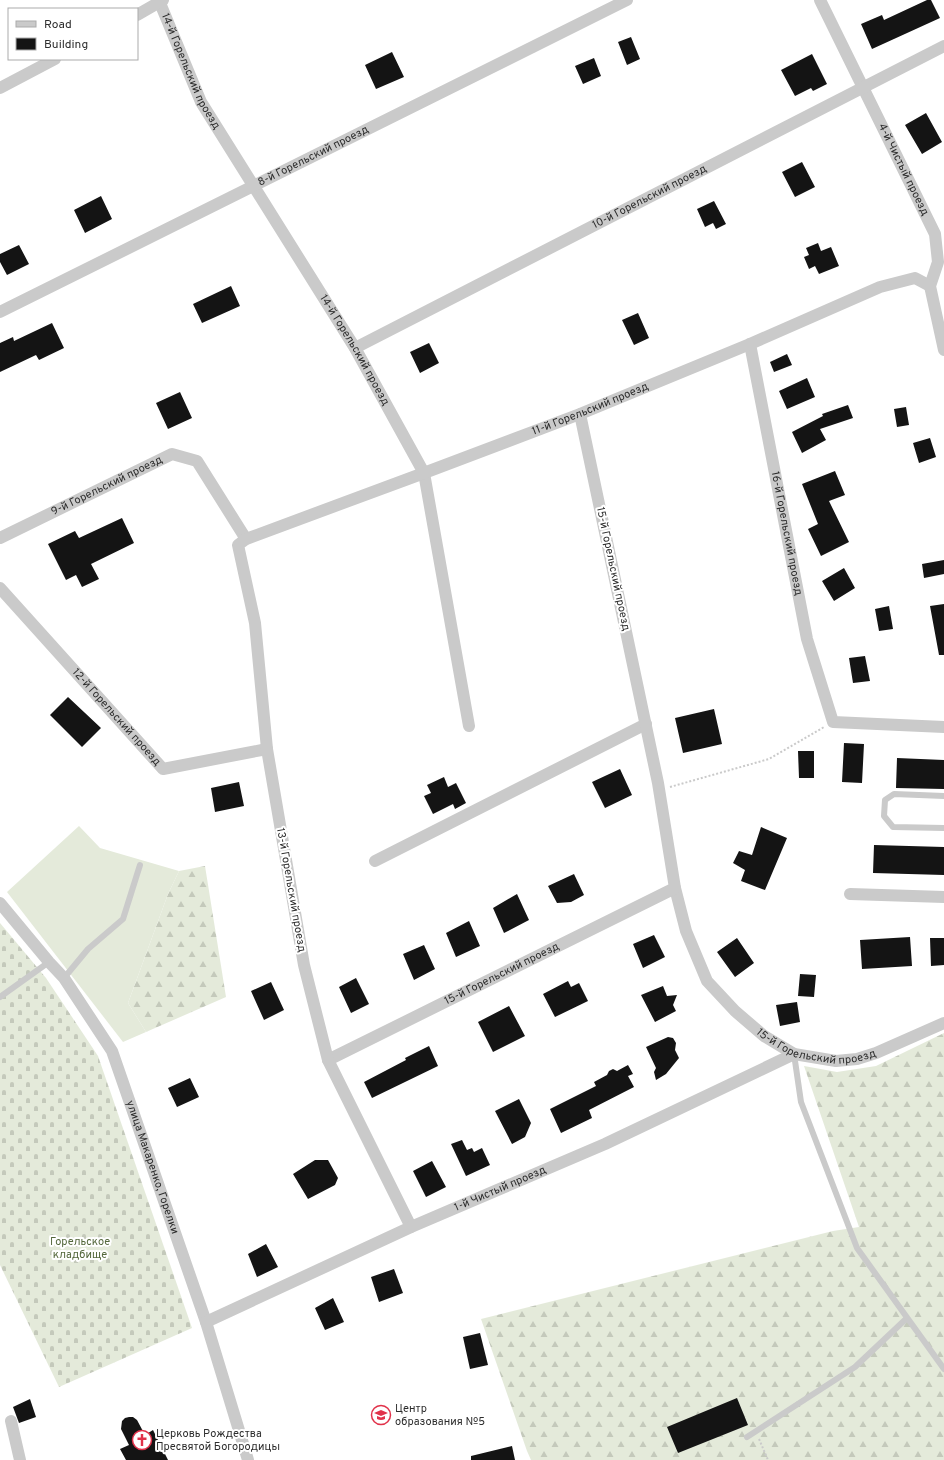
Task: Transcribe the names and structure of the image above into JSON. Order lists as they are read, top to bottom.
{
  "streets": {
    "street": [
      "14-й Горельский проезд",
      "8-й Горельский проезд",
      "4-й Чистый проезд",
      "10-й Горельский проезд",
      "11-й Горельский проезд",
      "9-й Горельский проезд",
      "16-й Горельский проезд",
      "15-й Горельский проезд",
      "12-й Горельский проезд",
      "13-й Горельский проезд",
      "улица Макаренко, Горелки",
      "1-й Чистый проезд"
    ]
  },
  "crossings": [
    ["14-й Горельский проезд", "8-й Горельский проезд"],
    ["14-й Горельский проезд", "10-й Горельский проезд"],
    ["14-й Горельский проезд", "11-й Горельский проезд"],
    ["4-й Чистый проезд", "10-й Горельский проезд"],
    ["4-й Чистый проезд", "11-й Горельский проезд"],
    ["11-й Горельский проезд", "9-й Горельский проезд"],
    ["11-й Горельский проезд", "16-й Горельский проезд"],
    ["11-й Горельский проезд", "15-й Горельский проезд"],
    ["11-й Горельский проезд", "13-й Горельский проезд"],
    ["9-й Горельский проезд", "13-й Горельский проезд"],
    ["15-й Горельский проезд", "13-й Горельский проезд"],
    ["15-й Горельский проезд", "1-й Чистый проезд"],
    ["12-й Горельский проезд", "13-й Горельский проезд"],
    ["13-й Горельский проезд", "1-й Чистый проезд"],
    ["улица Макаренко, Горелки", "1-й Чистый проезд"]
  ],
  "parks": ["Горельское кладбище"],
  "places": {
    "school or university": ["Центр образования №5"],
    "church": ["Церковь Рождества Пресвятой Богородицы"]
  },
  "legend": ["Road", "Building"]
}
